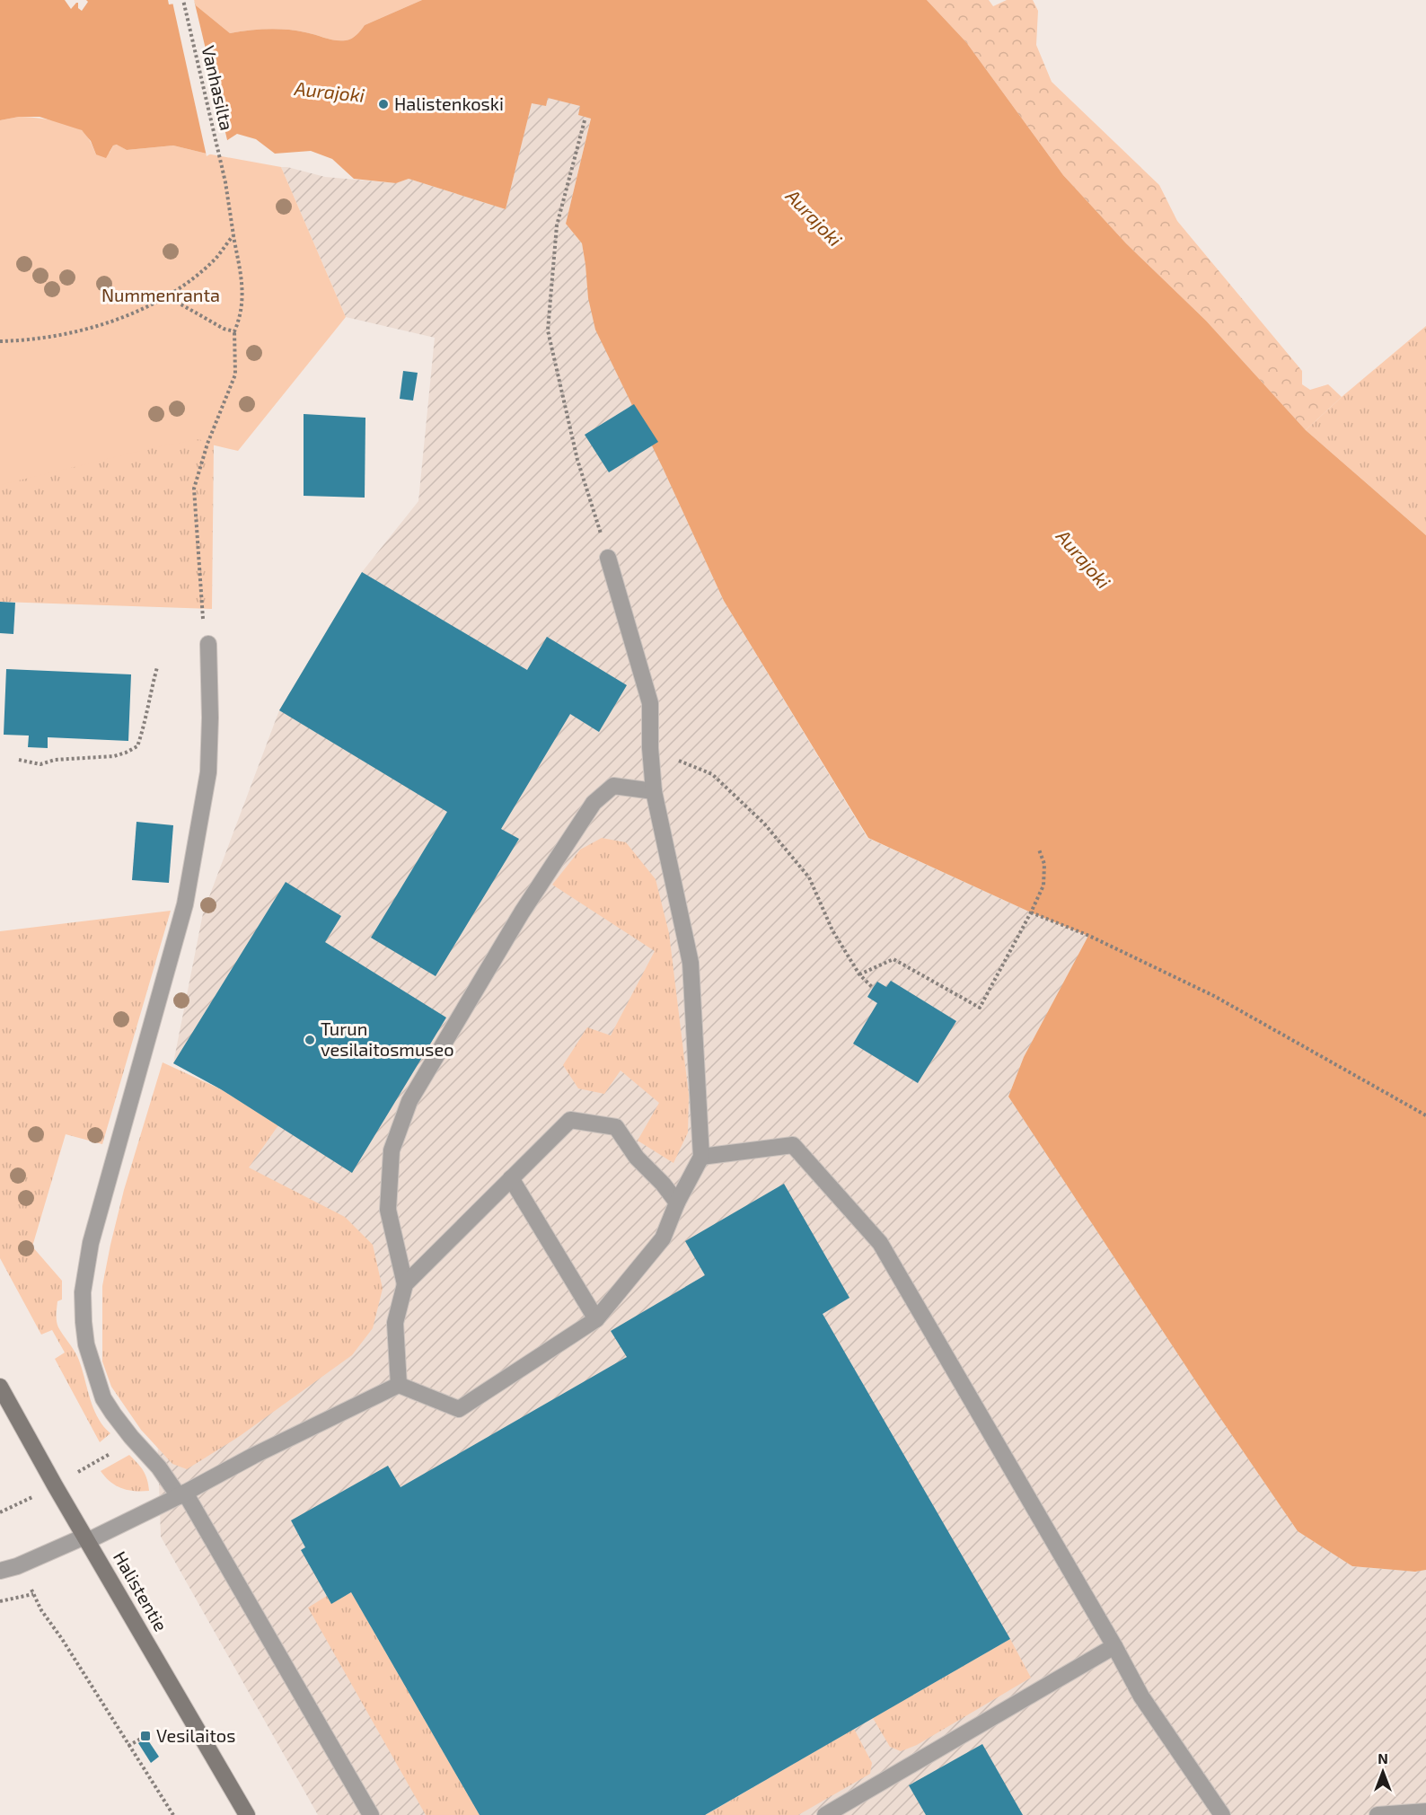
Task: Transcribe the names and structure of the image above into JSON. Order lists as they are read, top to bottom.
{
  "streets": {
    "street": ["Halistentie"],
    "path": ["Vanhasilta"]
  },
  "water": ["Aurajoki"],
  "parks": ["Nummenranta"],
  "places": {
    "other": ["Halistenkoski", "Turun vesilaitosmuseo"],
    "transit": ["Vesilaitos"]
  },
  "north": "top"
}
